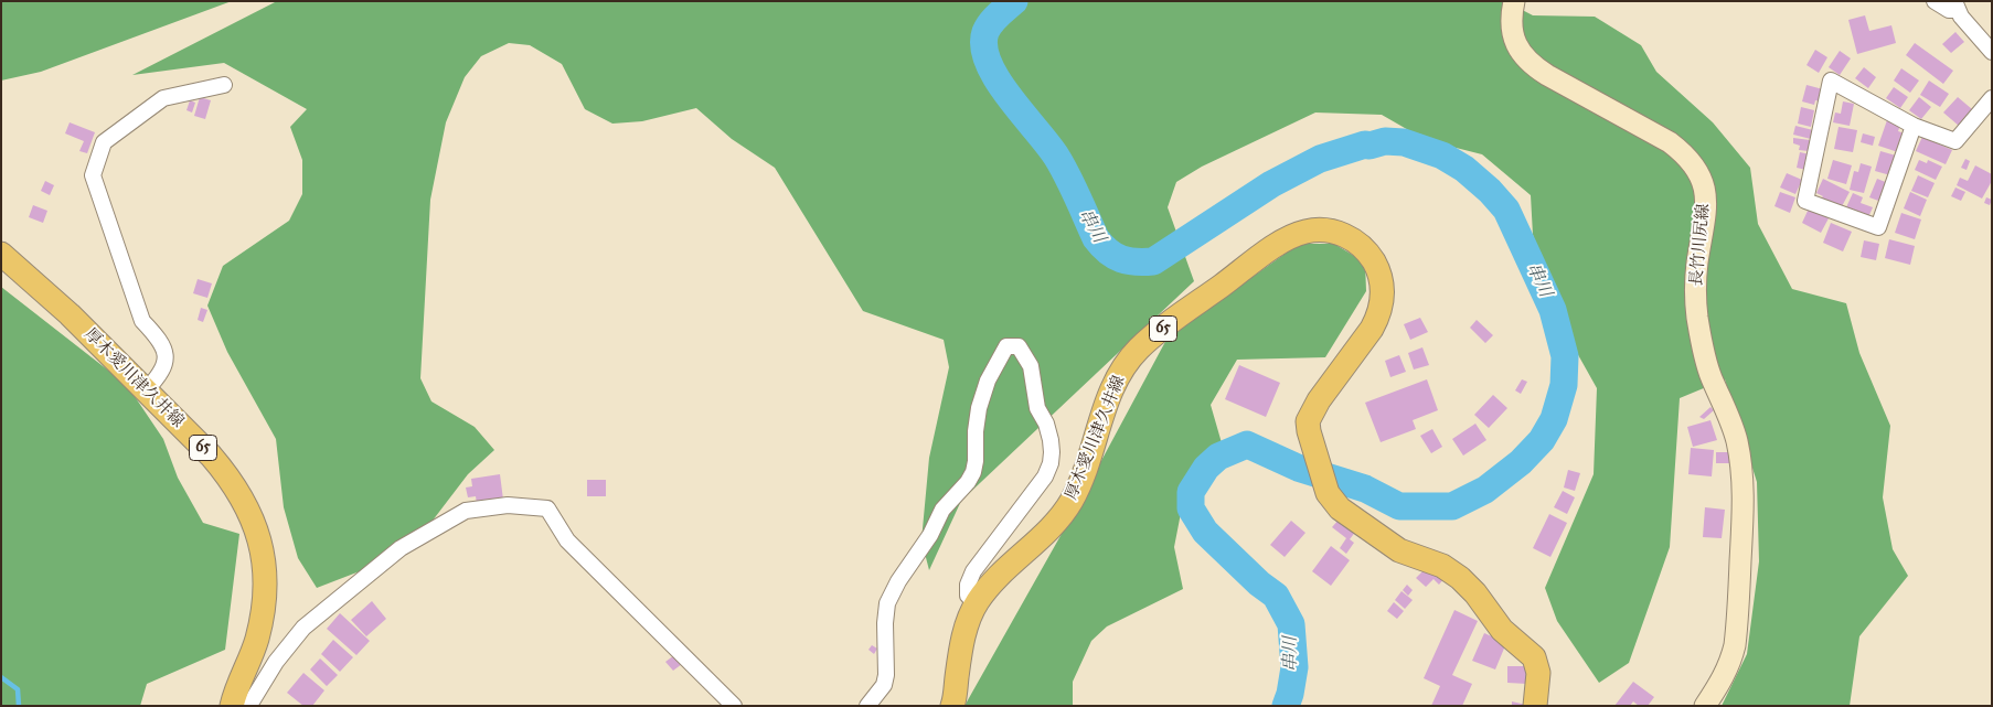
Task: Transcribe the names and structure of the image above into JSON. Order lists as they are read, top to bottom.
{
  "streets": {
    "main road": ["長竹川尻線", "65", "厚木愛川津久井線"]
  },
  "water": ["串川"]
}
